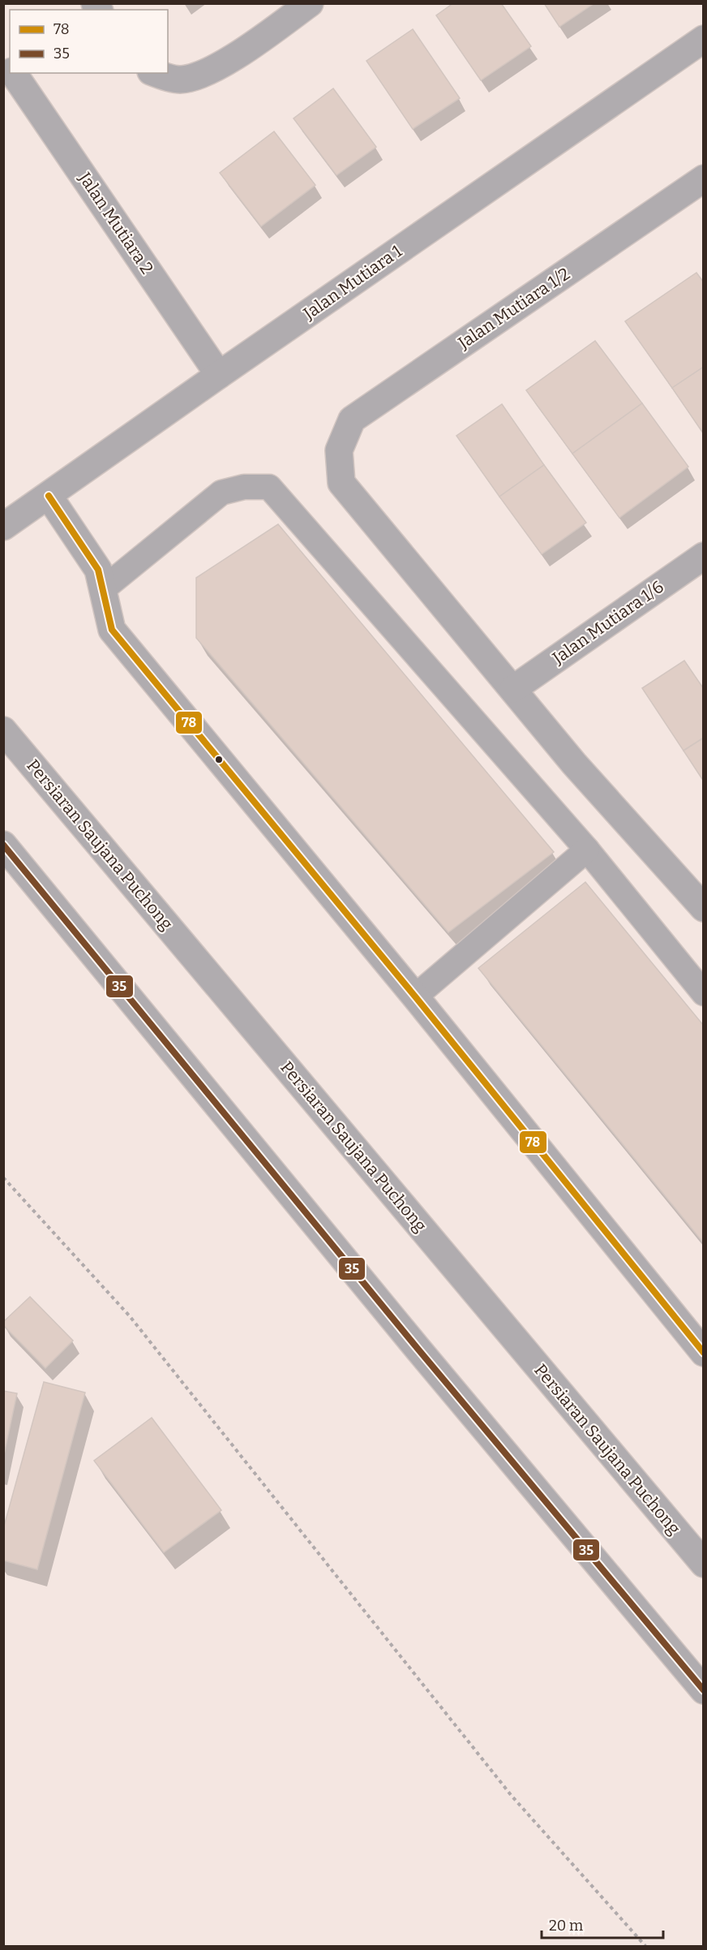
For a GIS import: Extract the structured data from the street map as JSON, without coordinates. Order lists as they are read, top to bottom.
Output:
{
  "streets": {
    "street": [
      "Jalan Mutiara 2",
      "Jalan Mutiara 1",
      "Jalan Mutiara 1/2",
      "Jalan Mutiara 1/6",
      "Persiaran Saujana Puchong"
    ]
  },
  "crossings": [
    ["Jalan Mutiara 2", "Jalan Mutiara 1"],
    ["Jalan Mutiara 1/2", "Jalan Mutiara 1/6"]
  ],
  "lines": ["transit line 78", "transit line 35"],
  "legend": ["78", "35"],
  "scale_bar": "20 m"
}
